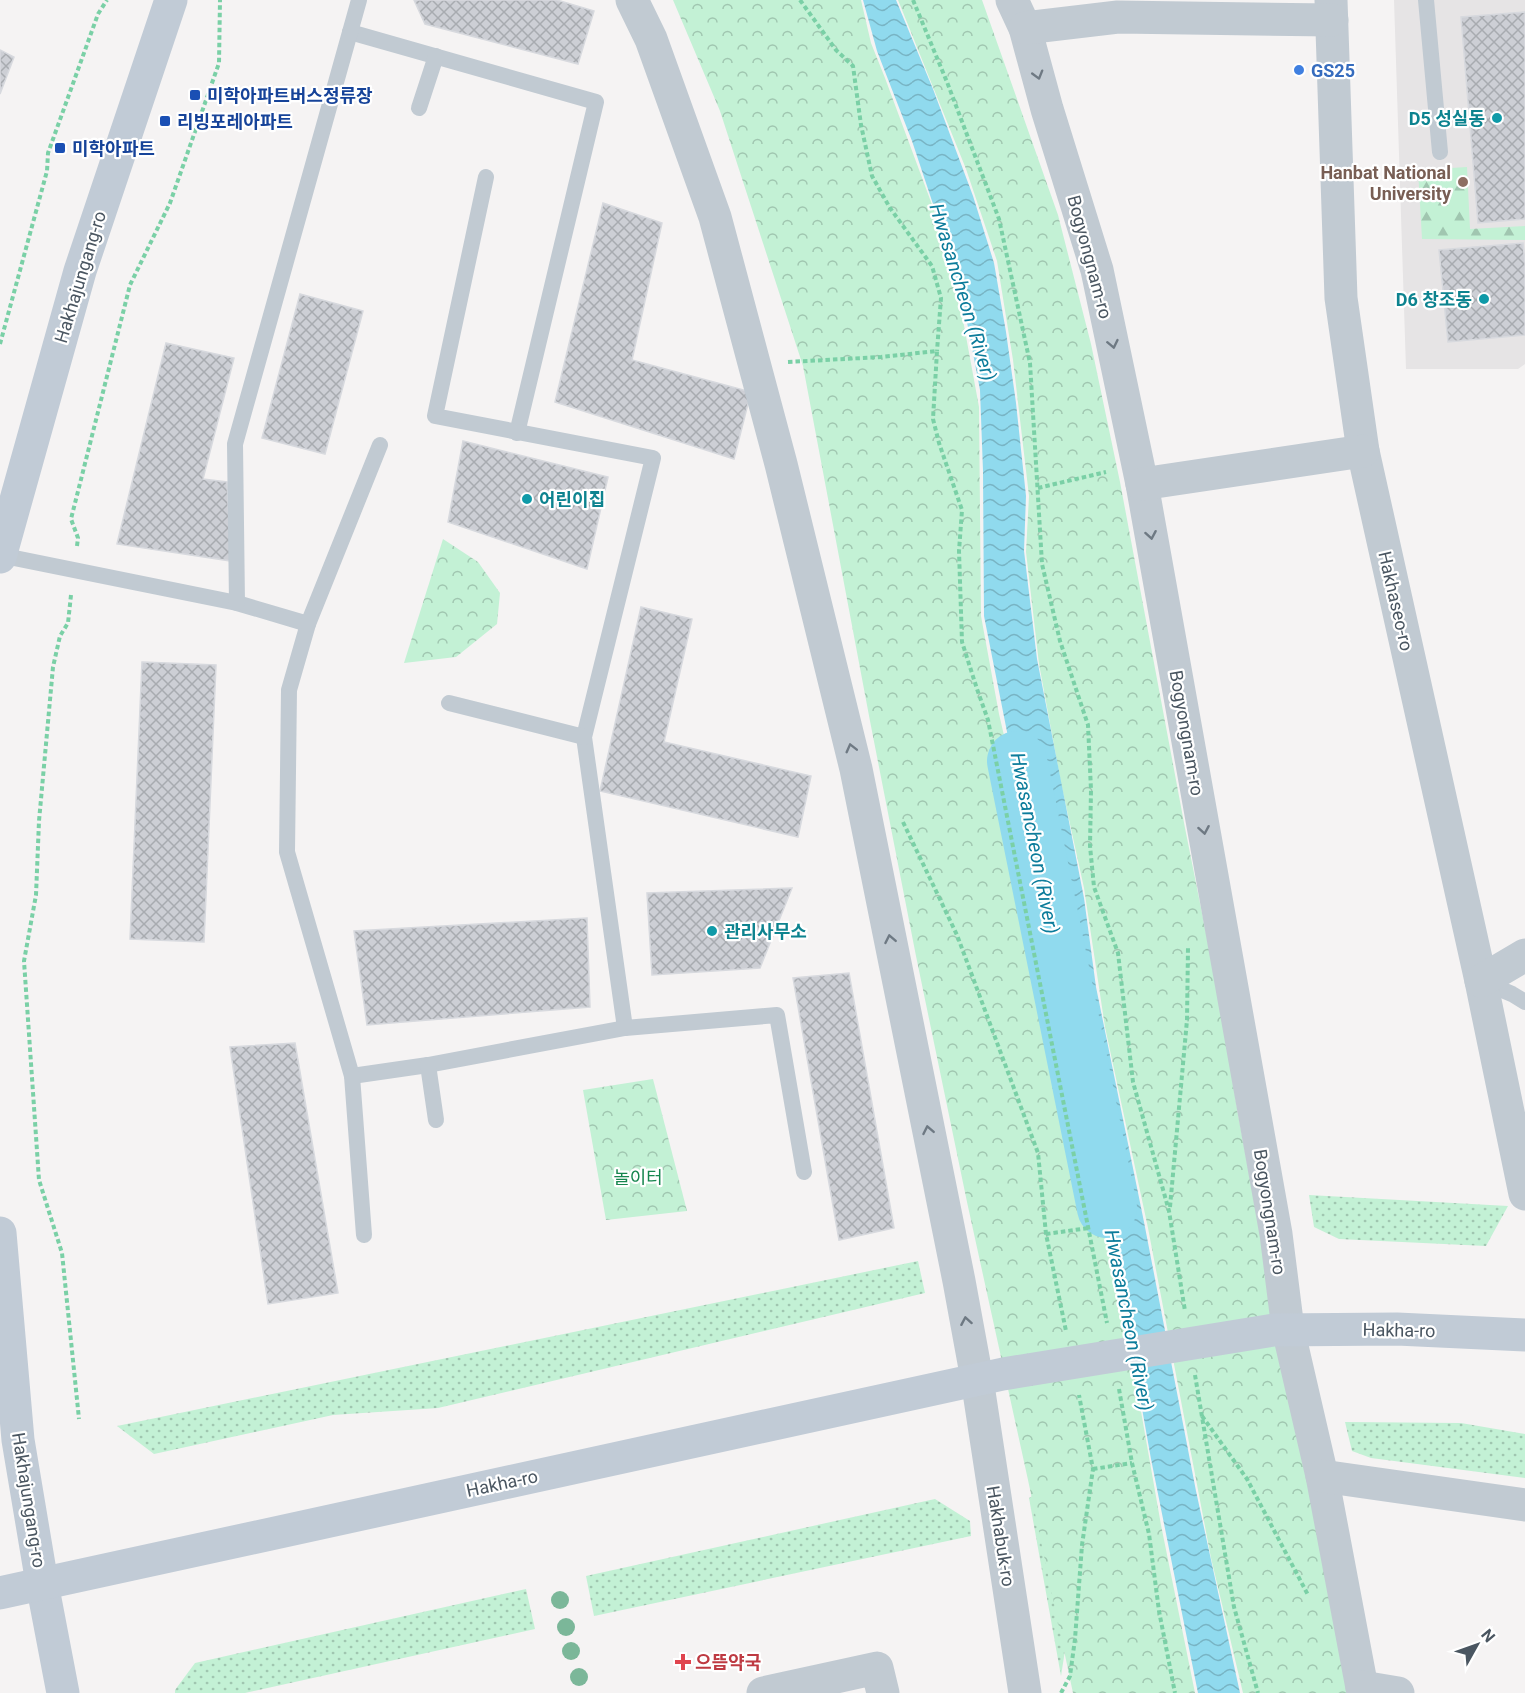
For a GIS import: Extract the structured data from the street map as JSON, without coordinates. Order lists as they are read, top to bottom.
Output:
{
  "streets": {
    "street": [
      "Bogyongnam-ro",
      "Hakhajungang-ro",
      "Hakhaseo-ro",
      "Hakha-ro",
      "Hakhabuk-ro"
    ]
  },
  "crossings": [
    ["Bogyongnam-ro", "Hakha-ro"],
    ["Hakhajungang-ro", "Hakha-ro"],
    ["Hakha-ro", "Hakhabuk-ro"]
  ],
  "one_way": ["Bogyongnam-ro", "Hakhabuk-ro"],
  "water": ["Hwasancheon (River)"],
  "parks": ["놀이터"],
  "places": {
    "other": [
      "GS25",
      "D5 성실동",
      "Hanbat National University",
      "D6 창조동",
      "어린이집",
      "관리사무소"
    ],
    "transit": ["미학아파트버스정류장", "리빙포레아파트", "미학아파트"],
    "health": ["으뜸약국"]
  },
  "north": "top right"
}
